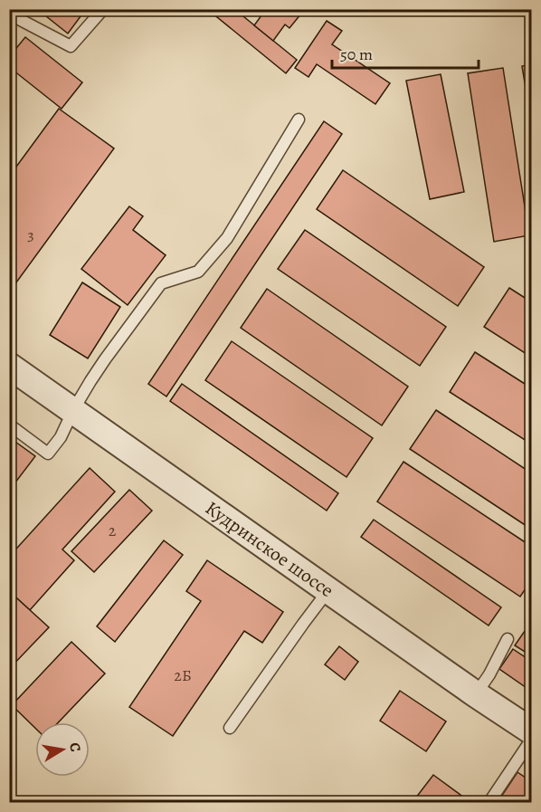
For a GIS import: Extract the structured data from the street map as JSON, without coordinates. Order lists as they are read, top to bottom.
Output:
{
  "streets": {
    "street": ["Кудринское шоссе"]
  },
  "house_numbers": ["3", "2", "2Б"],
  "scale_bar": "50 m",
  "north": "right"
}
